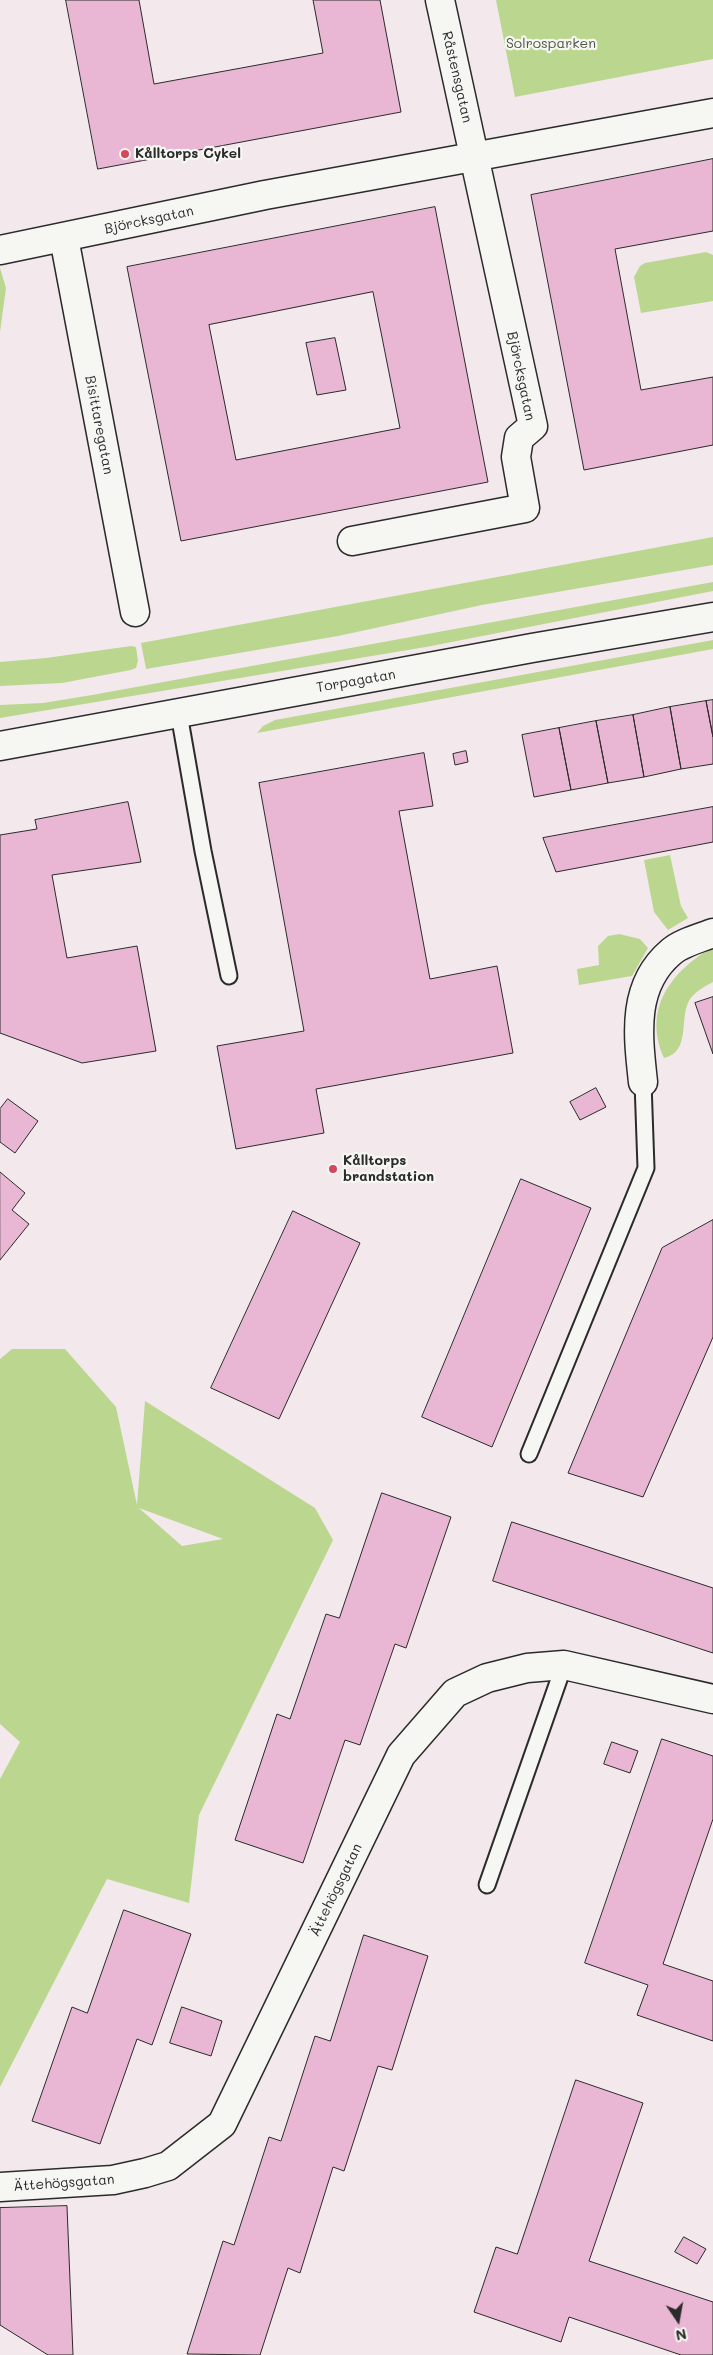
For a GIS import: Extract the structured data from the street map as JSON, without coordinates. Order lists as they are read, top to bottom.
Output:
{
  "streets": {
    "street": [
      "Råstensgatan",
      "Björcksgatan",
      "Bisittaregatan",
      "Torpagatan",
      "Ättehögsgatan"
    ]
  },
  "crossings": [
    ["Råstensgatan", "Björcksgatan"],
    ["Björcksgatan", "Bisittaregatan"]
  ],
  "parks": ["Solrosparken"],
  "places": ["Kålltorps Cykel", "Kålltorps brandstation"],
  "north": "bottom"
}
